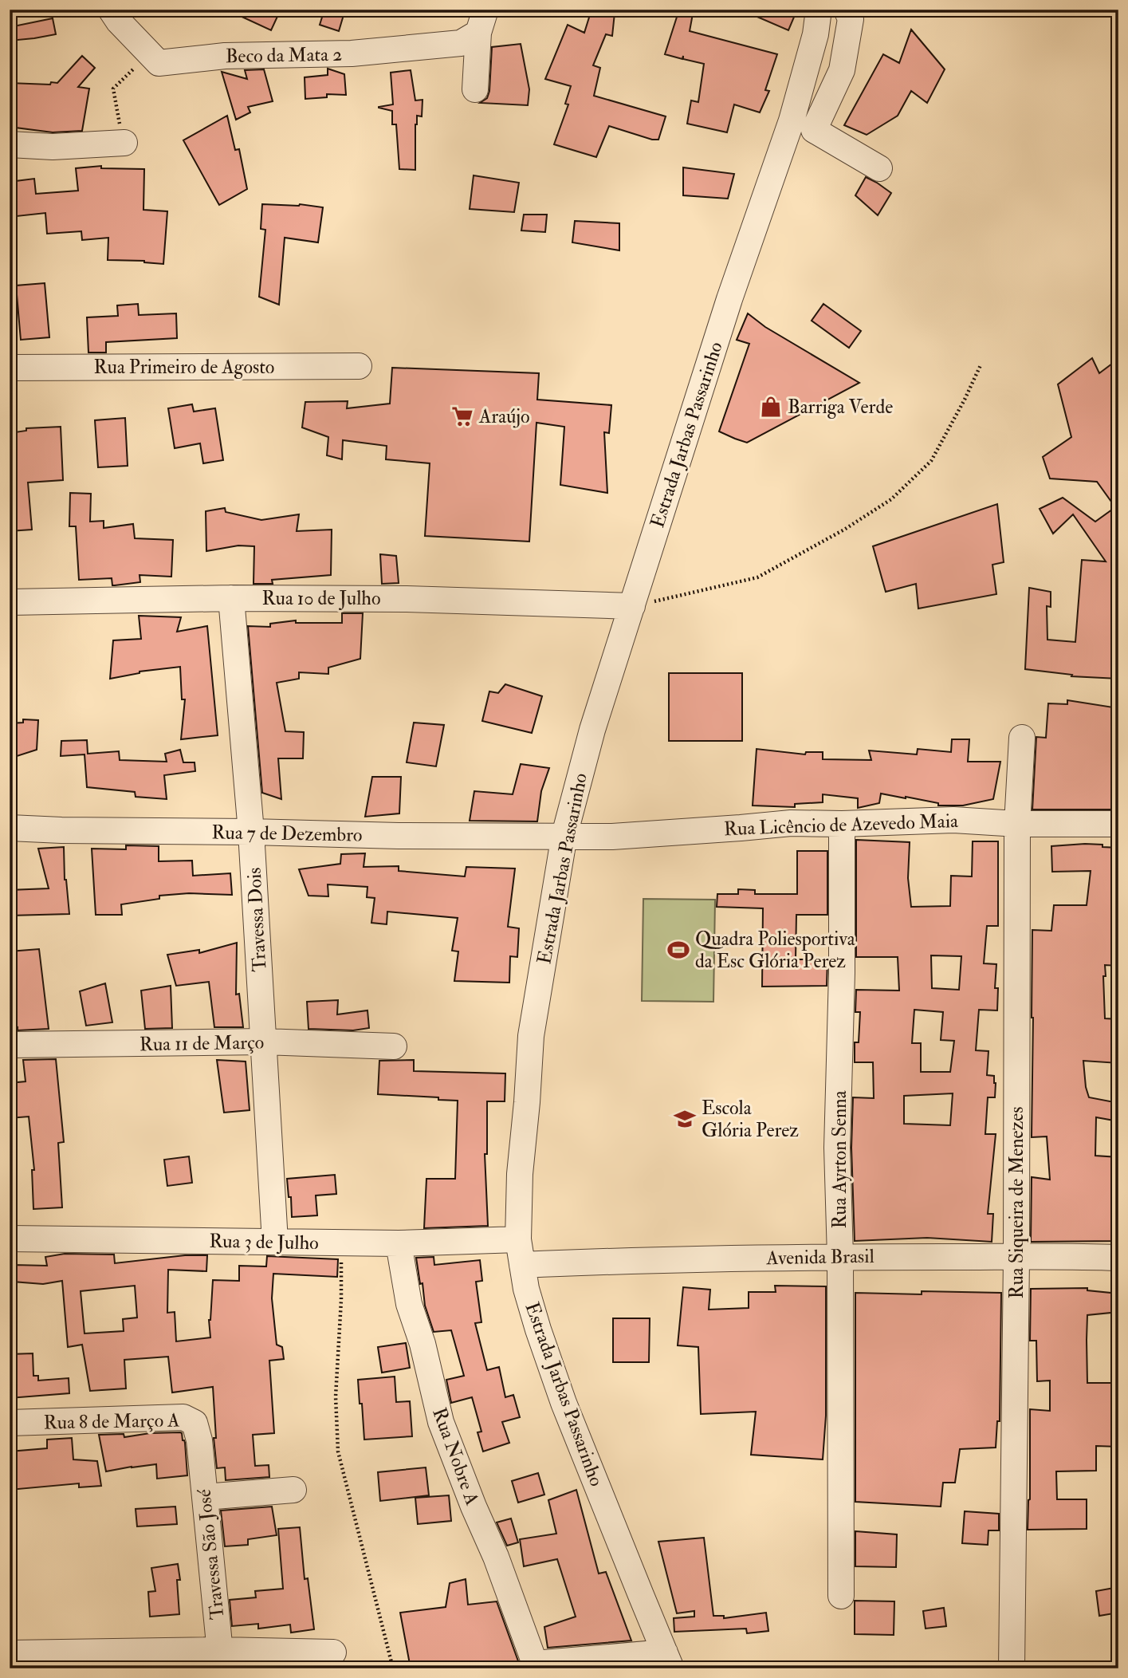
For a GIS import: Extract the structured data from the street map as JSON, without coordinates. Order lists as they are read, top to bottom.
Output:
{
  "streets": {
    "street": [
      "Beco da Mata 2",
      "Rua Primeiro de Agosto",
      "Estrada Jarbas Passarinho",
      "Rua 10 de Julho",
      "Rua Licêncio de Azevedo Maia",
      "Rua 7 de Dezembro",
      "Travessa Dois",
      "Rua 11 de Março",
      "Rua Ayrton Senna",
      "Rua Siqueira de Menezes",
      "Rua 3 de Julho",
      "Avenida Brasil",
      "Rua 8 de Março A",
      "Rua Nobre A",
      "Travessa São José"
    ]
  },
  "crossings": [
    ["Estrada Jarbas Passarinho", "Rua 10 de Julho"],
    ["Estrada Jarbas Passarinho", "Rua Licêncio de Azevedo Maia"],
    ["Estrada Jarbas Passarinho", "Rua 7 de Dezembro"],
    ["Estrada Jarbas Passarinho", "Rua 3 de Julho"],
    ["Estrada Jarbas Passarinho", "Avenida Brasil"],
    ["Estrada Jarbas Passarinho", "Rua Nobre A"],
    ["Rua 10 de Julho", "Travessa Dois"],
    ["Rua Licêncio de Azevedo Maia", "Rua 7 de Dezembro"],
    ["Rua Licêncio de Azevedo Maia", "Rua Ayrton Senna"],
    ["Rua Licêncio de Azevedo Maia", "Rua Siqueira de Menezes"],
    ["Rua 7 de Dezembro", "Travessa Dois"],
    ["Travessa Dois", "Rua 11 de Março"],
    ["Travessa Dois", "Rua 3 de Julho"],
    ["Rua Ayrton Senna", "Avenida Brasil"],
    ["Rua Siqueira de Menezes", "Avenida Brasil"],
    ["Rua 3 de Julho", "Rua Nobre A"],
    ["Rua 8 de Março A", "Travessa São José"]
  ],
  "places": {
    "shop": ["Barriga Verde"],
    "supermarket": ["Araújo"],
    "sports": ["Quadra Poliesportiva da Esc Glória Perez"],
    "school or university": ["Escola Glória Perez"]
  }
}
